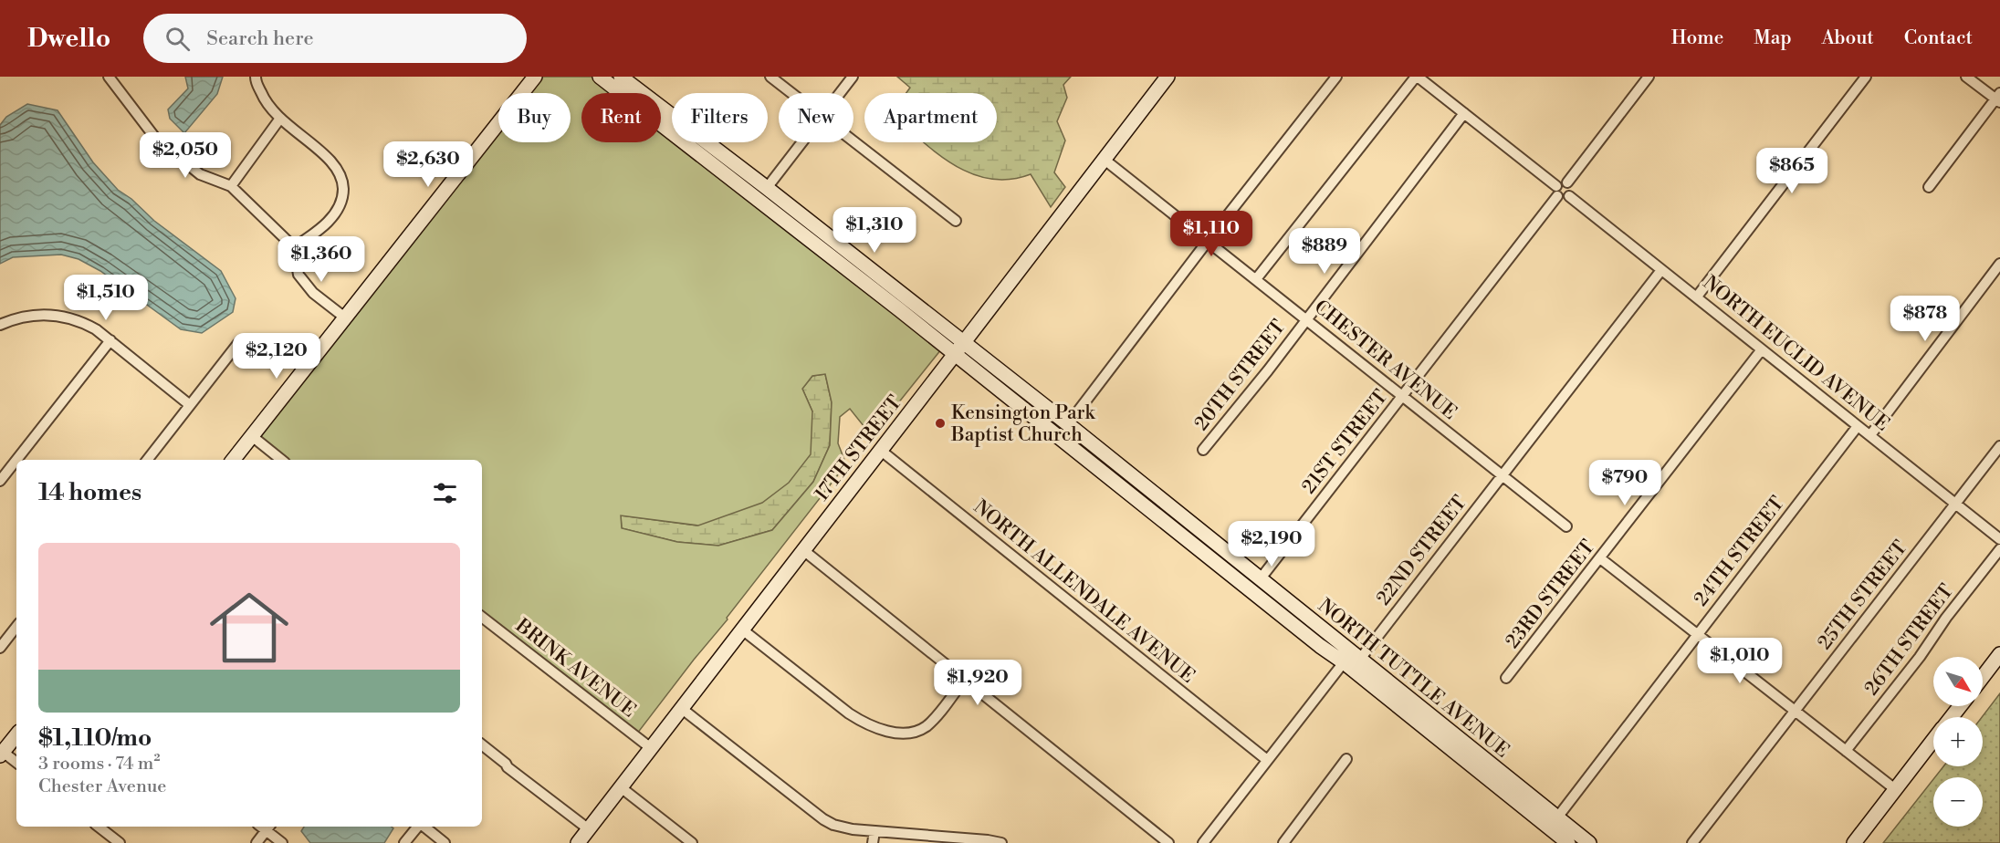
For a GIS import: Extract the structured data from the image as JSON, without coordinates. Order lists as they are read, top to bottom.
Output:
{
  "streets": {
    "main road": ["17TH STREET", "NORTH TUTTLE AVENUE"],
    "street": [
      "NORTH EUCLID AVENUE",
      "CHESTER AVENUE",
      "20TH STREET",
      "21ST STREET",
      "22ND STREET",
      "24TH STREET",
      "NORTH ALLENDALE AVENUE",
      "23RD STREET",
      "25TH STREET",
      "26TH STREET",
      "BRINK AVENUE"
    ]
  },
  "crossings": [
    ["NORTH EUCLID AVENUE", "22ND STREET"],
    ["NORTH EUCLID AVENUE", "24TH STREET"],
    ["NORTH EUCLID AVENUE", "23RD STREET"],
    ["NORTH EUCLID AVENUE", "25TH STREET"],
    ["CHESTER AVENUE", "20TH STREET"],
    ["CHESTER AVENUE", "21ST STREET"],
    ["CHESTER AVENUE", "17TH STREET"],
    ["CHESTER AVENUE", "22ND STREET"],
    ["21ST STREET", "NORTH TUTTLE AVENUE"],
    ["17TH STREET", "NORTH ALLENDALE AVENUE"],
    ["17TH STREET", "BRINK AVENUE"],
    ["17TH STREET", "NORTH TUTTLE AVENUE"],
    ["22ND STREET", "NORTH TUTTLE AVENUE"],
    ["24TH STREET", "NORTH TUTTLE AVENUE"]
  ],
  "places": ["Kensington Park Baptist Church"],
  "north": "bottom right",
  "page": {
    "header": "Dwello",
    "search": "Search here",
    "nav": [
      "Home",
      "Map",
      "About",
      "Contact"
    ],
    "chip": [
      "Buy",
      "Rent",
      "Filters",
      "New",
      "Apartment"
    ],
    "price": [
      "$2,050",
      "$2,630",
      "$865",
      "$1,310",
      "$1,110",
      "$889",
      "$1,360",
      "$1,510",
      "$878",
      "$2,120",
      "$790",
      "$2,190",
      "$1,010",
      "$1,920"
    ],
    "heading": "14 homes",
    "list": [
      {
        "name": "$1,110/mo",
        "note": "3 rooms · 74 m² · Chester Avenue"
      }
    ],
    "map_buttons": ["+", "−"]
  }
}
